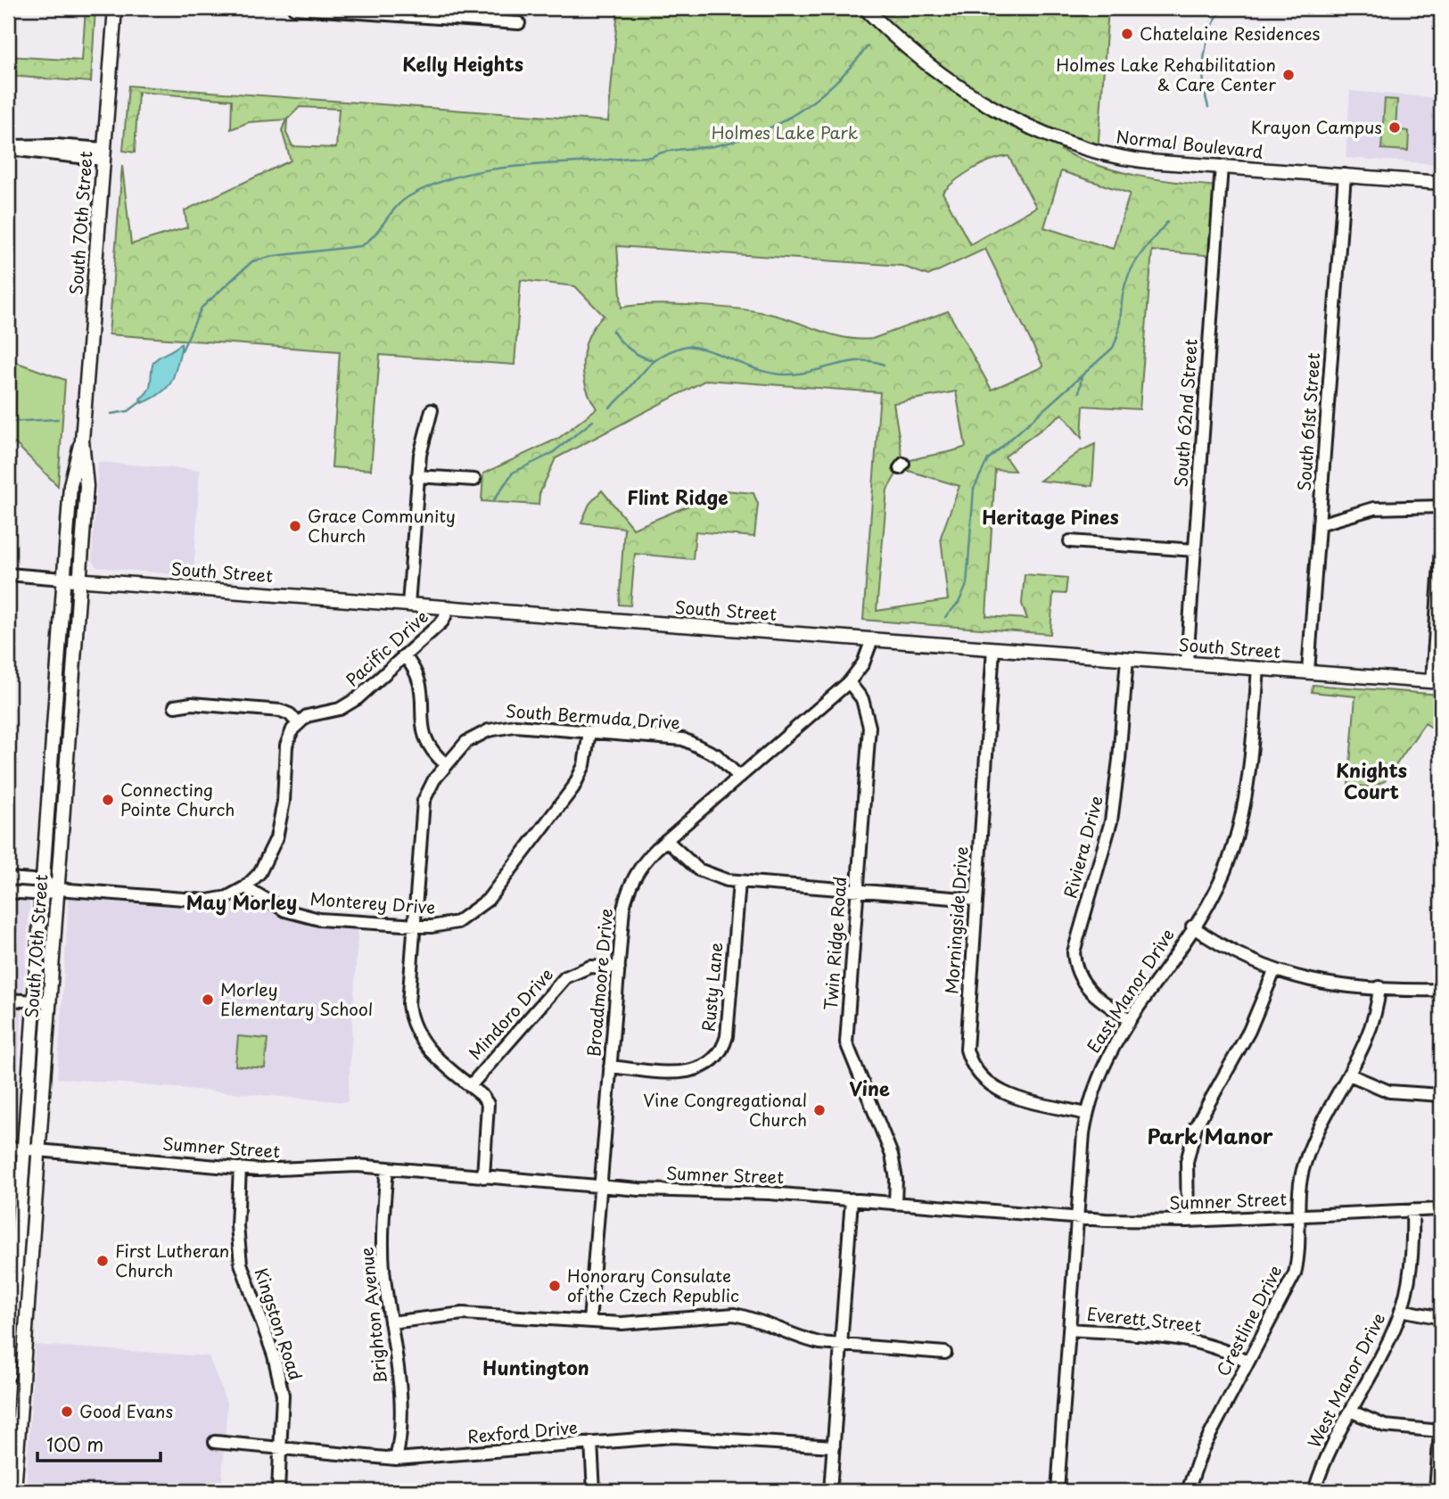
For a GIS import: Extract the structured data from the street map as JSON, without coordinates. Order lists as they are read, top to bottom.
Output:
{
  "streets": {
    "main road": ["Normal Boulevard", "South 70th Street", "South Street"],
    "street": [
      "South 62nd Street",
      "South 61st Street",
      "Pacific Drive",
      "South Bermuda Drive",
      "Riviera Drive",
      "Monterey Drive",
      "Morningside Drive",
      "Twin Ridge Road",
      "Broadmoore Drive",
      "Rusty Lane",
      "East Manor Drive",
      "Mindoro Drive",
      "Sumner Street",
      "Brighton Avenue",
      "Everett Street",
      "Crestline Drive",
      "Kingston Road",
      "West Manor Drive",
      "Rexford Drive"
    ]
  },
  "crossings": [
    ["Normal Boulevard", "South 62nd Street"],
    ["Normal Boulevard", "South 61st Street"],
    ["South 70th Street", "South Street"],
    ["South 70th Street", "Sumner Street"],
    ["South 62nd Street", "South Street"],
    ["South 61st Street", "South Street"],
    ["South Street", "Pacific Drive"],
    ["South Street", "Riviera Drive"],
    ["South Street", "Morningside Drive"],
    ["South Street", "Broadmoore Drive"],
    ["South Street", "East Manor Drive"],
    ["South Bermuda Drive", "Monterey Drive"],
    ["South Bermuda Drive", "Broadmoore Drive"],
    ["South Bermuda Drive", "Mindoro Drive"],
    ["South Bermuda Drive", "Sumner Street"],
    ["Riviera Drive", "East Manor Drive"],
    ["Morningside Drive", "East Manor Drive"],
    ["Twin Ridge Road", "Broadmoore Drive"],
    ["Twin Ridge Road", "Sumner Street"],
    ["Broadmoore Drive", "Rusty Lane"],
    ["Broadmoore Drive", "Mindoro Drive"],
    ["Broadmoore Drive", "Sumner Street"],
    ["East Manor Drive", "Sumner Street"],
    ["East Manor Drive", "Everett Street"],
    ["Sumner Street", "Brighton Avenue"],
    ["Sumner Street", "Crestline Drive"],
    ["Sumner Street", "Kingston Road"],
    ["Sumner Street", "West Manor Drive"],
    ["Brighton Avenue", "Rexford Drive"],
    ["Everett Street", "Crestline Drive"],
    ["Kingston Road", "Rexford Drive"]
  ],
  "districts": [
    "Kelly Heights",
    "Flint Ridge",
    "Heritage Pines",
    "Knights Court",
    "May Morley",
    "Vine",
    "Park Manor",
    "Huntington"
  ],
  "parks": ["Holmes Lake Park"],
  "places": [
    "Chatelaine Residences",
    "Holmes Lake Rehabilitation & Care Center",
    "Krayon Campus",
    "Grace Community Church",
    "Connecting Pointe Church",
    "Morley Elementary School",
    "Vine Congregational Church",
    "First Lutheran Church",
    "Honorary Consulate of the Czech Republic",
    "Good Evans"
  ],
  "scale_bar": "100 m"
}
